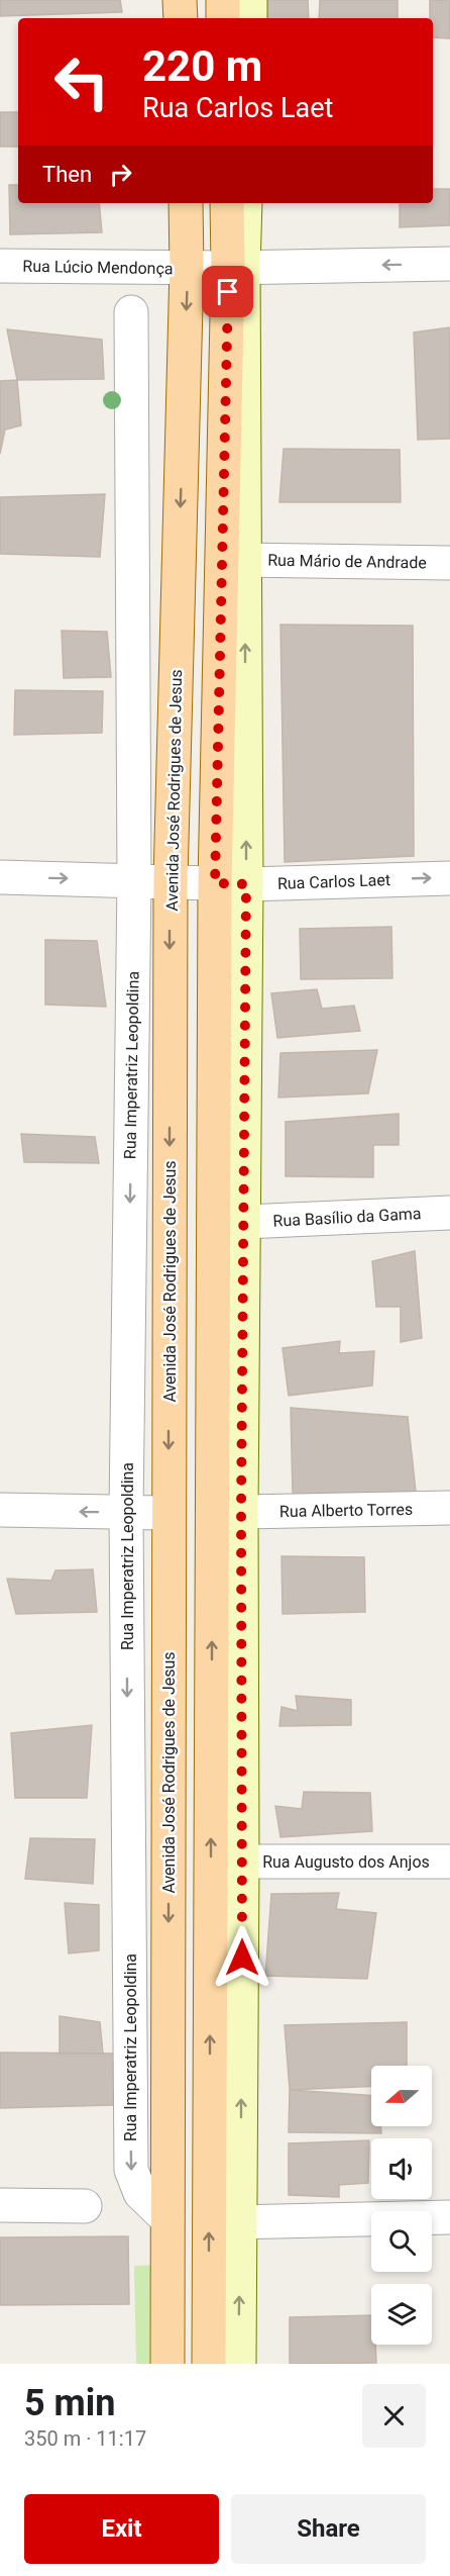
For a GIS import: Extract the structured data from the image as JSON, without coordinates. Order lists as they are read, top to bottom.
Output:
{
  "streets": {
    "main road": ["Avenida José Rodrigues de Jesus"],
    "street": [
      "Rua Lúcio Mendonça",
      "Rua Mário de Andrade",
      "Rua Carlos Laet",
      "Rua Imperatriz Leopoldina",
      "Rua Basílio da Gama",
      "Rua Alberto Torres",
      "Rua Augusto dos Anjos"
    ]
  },
  "crossings": [
    ["Rua Lúcio Mendonça", "Avenida José Rodrigues de Jesus"],
    ["Avenida José Rodrigues de Jesus", "Rua Carlos Laet"],
    ["Avenida José Rodrigues de Jesus", "Rua Imperatriz Leopoldina"],
    ["Rua Carlos Laet", "Rua Imperatriz Leopoldina"]
  ],
  "one_way": ["Rua Lúcio Mendonça", "Rua Carlos Laet"],
  "north": "left",
  "page": {
    "turn": ["220 m", "Rua Carlos Laet"],
    "then": "Then",
    "heading": ["5 min", "350 m · 11:17"],
    "buttons": ["Exit", "Share"]
  }
}
